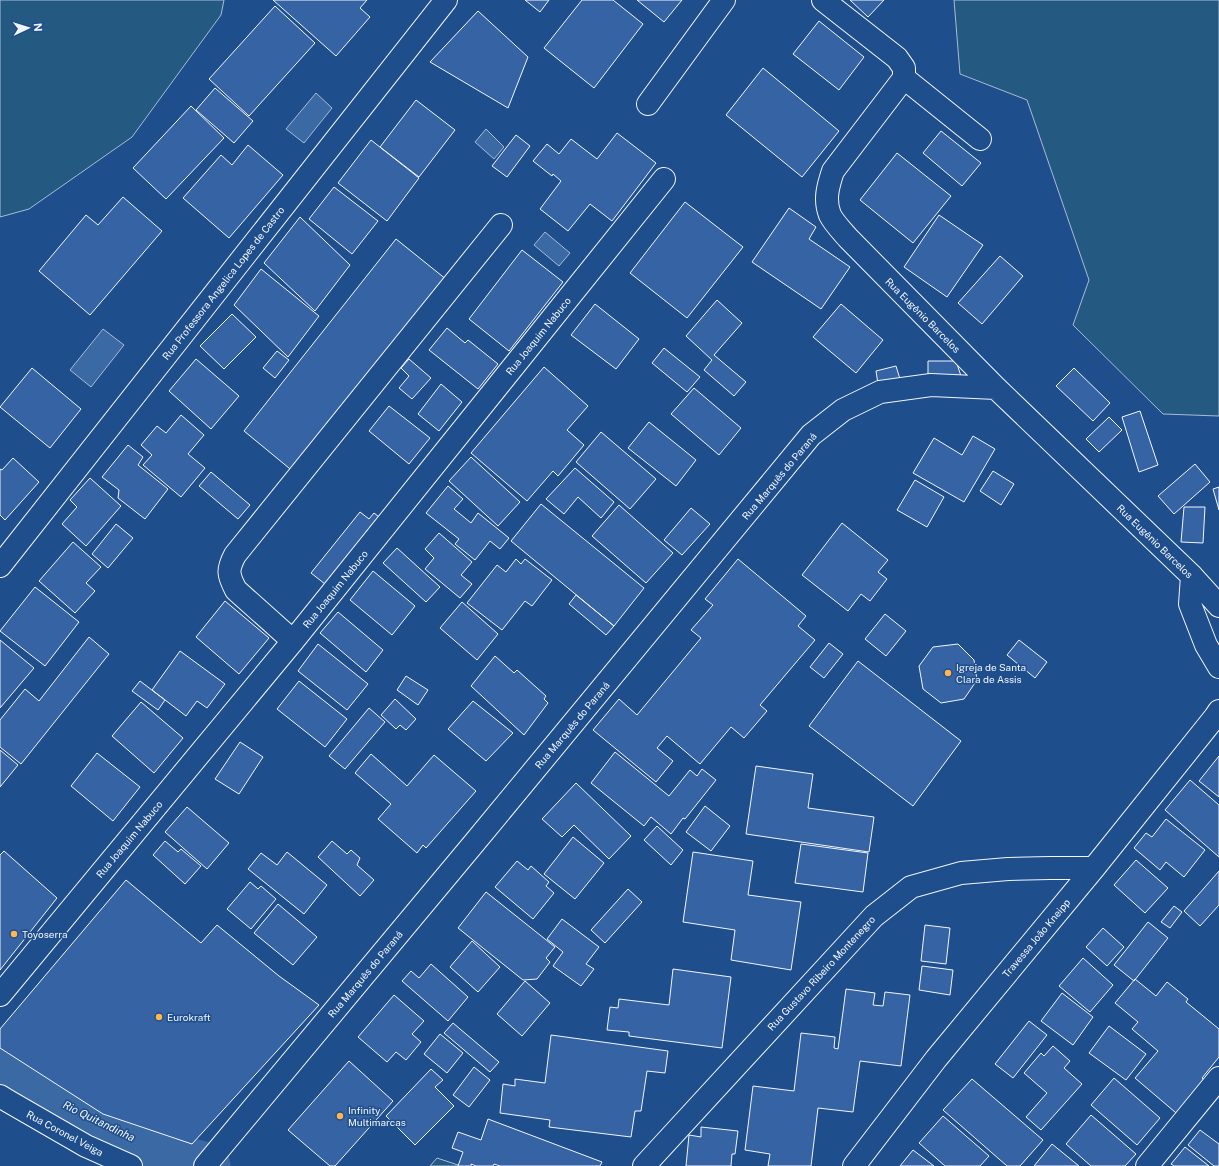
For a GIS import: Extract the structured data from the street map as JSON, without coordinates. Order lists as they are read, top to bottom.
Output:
{
  "streets": {
    "street": [
      "Rua Professora Angelica Lopes de Castro",
      "Rua Eugênio Barcelos",
      "Rua Joaquim Nabuco",
      "Rua Marquês do Paraná",
      "Travessa João Kneipp",
      "Rua Gustavo Ribeiro Montenegro",
      "Rua Coronel Veiga"
    ]
  },
  "crossings": [
    ["Rua Eugênio Barcelos", "Rua Marquês do Paraná"],
    ["Travessa João Kneipp", "Rua Gustavo Ribeiro Montenegro"]
  ],
  "water": ["Rio Quitandinha"],
  "places": [
    "Igreja de Santa Clara de Assis",
    "Toyoserra",
    "Eurokraft",
    "Infinity Multimarcas"
  ],
  "north": "right"
}
